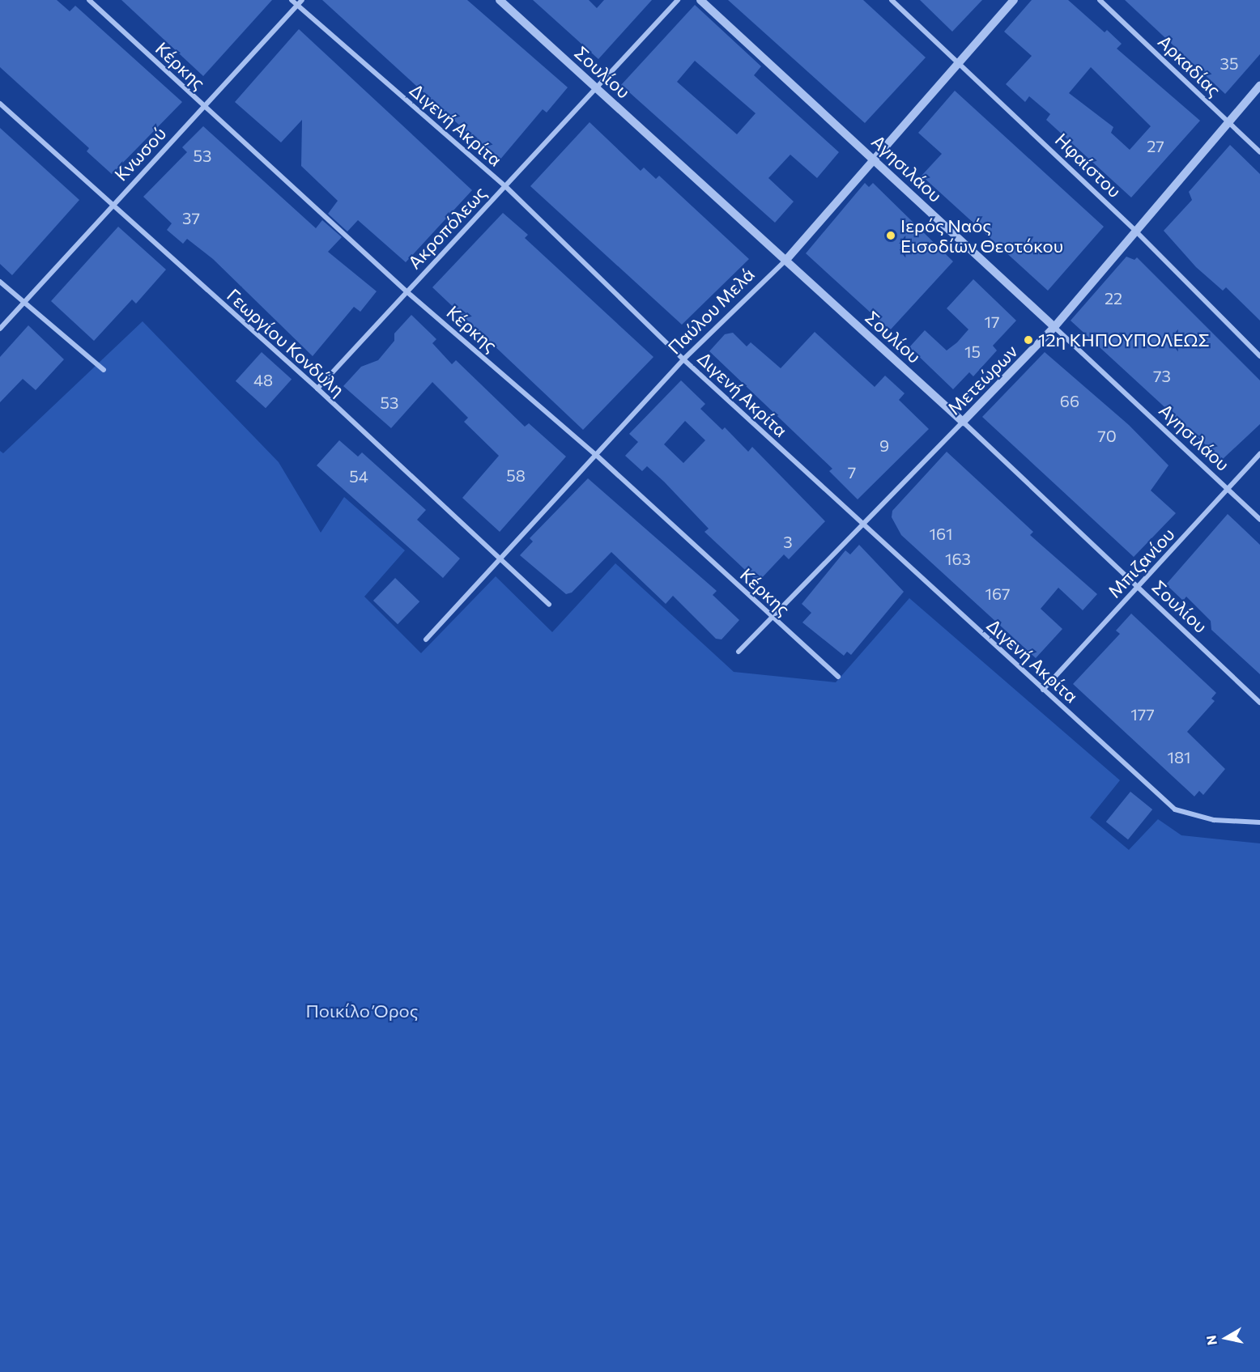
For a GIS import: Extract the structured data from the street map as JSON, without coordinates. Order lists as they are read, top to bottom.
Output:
{
  "streets": {
    "street": [
      "Κέρκης",
      "Αρκαδίας",
      "Σουλίου",
      "Διγενή Ακρίτα",
      "Κνωσού",
      "Ηφαίστου",
      "Αγησιλάου",
      "Ακροπόλεως",
      "Παύλου Μελά",
      "Γεωργίου Κονδύλη",
      "Μετεώρων",
      "Μπιζανίου"
    ]
  },
  "crossings": [
    ["Κέρκης", "Κνωσού"],
    ["Κέρκης", "Ακροπόλεως"],
    ["Κέρκης", "Παύλου Μελά"],
    ["Κέρκης", "Μετεώρων"],
    ["Αρκαδίας", "Μετεώρων"],
    ["Σουλίου", "Ακροπόλεως"],
    ["Σουλίου", "Παύλου Μελά"],
    ["Σουλίου", "Μετεώρων"],
    ["Σουλίου", "Μπιζανίου"],
    ["Διγενή Ακρίτα", "Κνωσού"],
    ["Διγενή Ακρίτα", "Ακροπόλεως"],
    ["Διγενή Ακρίτα", "Παύλου Μελά"],
    ["Διγενή Ακρίτα", "Μετεώρων"],
    ["Διγενή Ακρίτα", "Μπιζανίου"],
    ["Κνωσού", "Γεωργίου Κονδύλη"],
    ["Ηφαίστου", "Παύλου Μελά"],
    ["Ηφαίστου", "Μετεώρων"],
    ["Αγησιλάου", "Παύλου Μελά"],
    ["Αγησιλάου", "Μετεώρων"],
    ["Αγησιλάου", "Μπιζανίου"],
    ["Ακροπόλεως", "Γεωργίου Κονδύλη"],
    ["Παύλου Μελά", "Γεωργίου Κονδύλη"]
  ],
  "parks": ["Ποικίλο Όρος"],
  "places": ["Ιερός Ναός Εισοδίων Θεοτόκου", "12η ΚΗΠΟΥΠΟΛΕΩΣ"],
  "house_numbers": [
    "35",
    "27",
    "53",
    "37",
    "22",
    "17",
    "15",
    "73",
    "48",
    "66",
    "53",
    "70",
    "9",
    "7",
    "58",
    "54",
    "161",
    "3",
    "163",
    "167",
    "177",
    "181"
  ],
  "north": "left"
}
